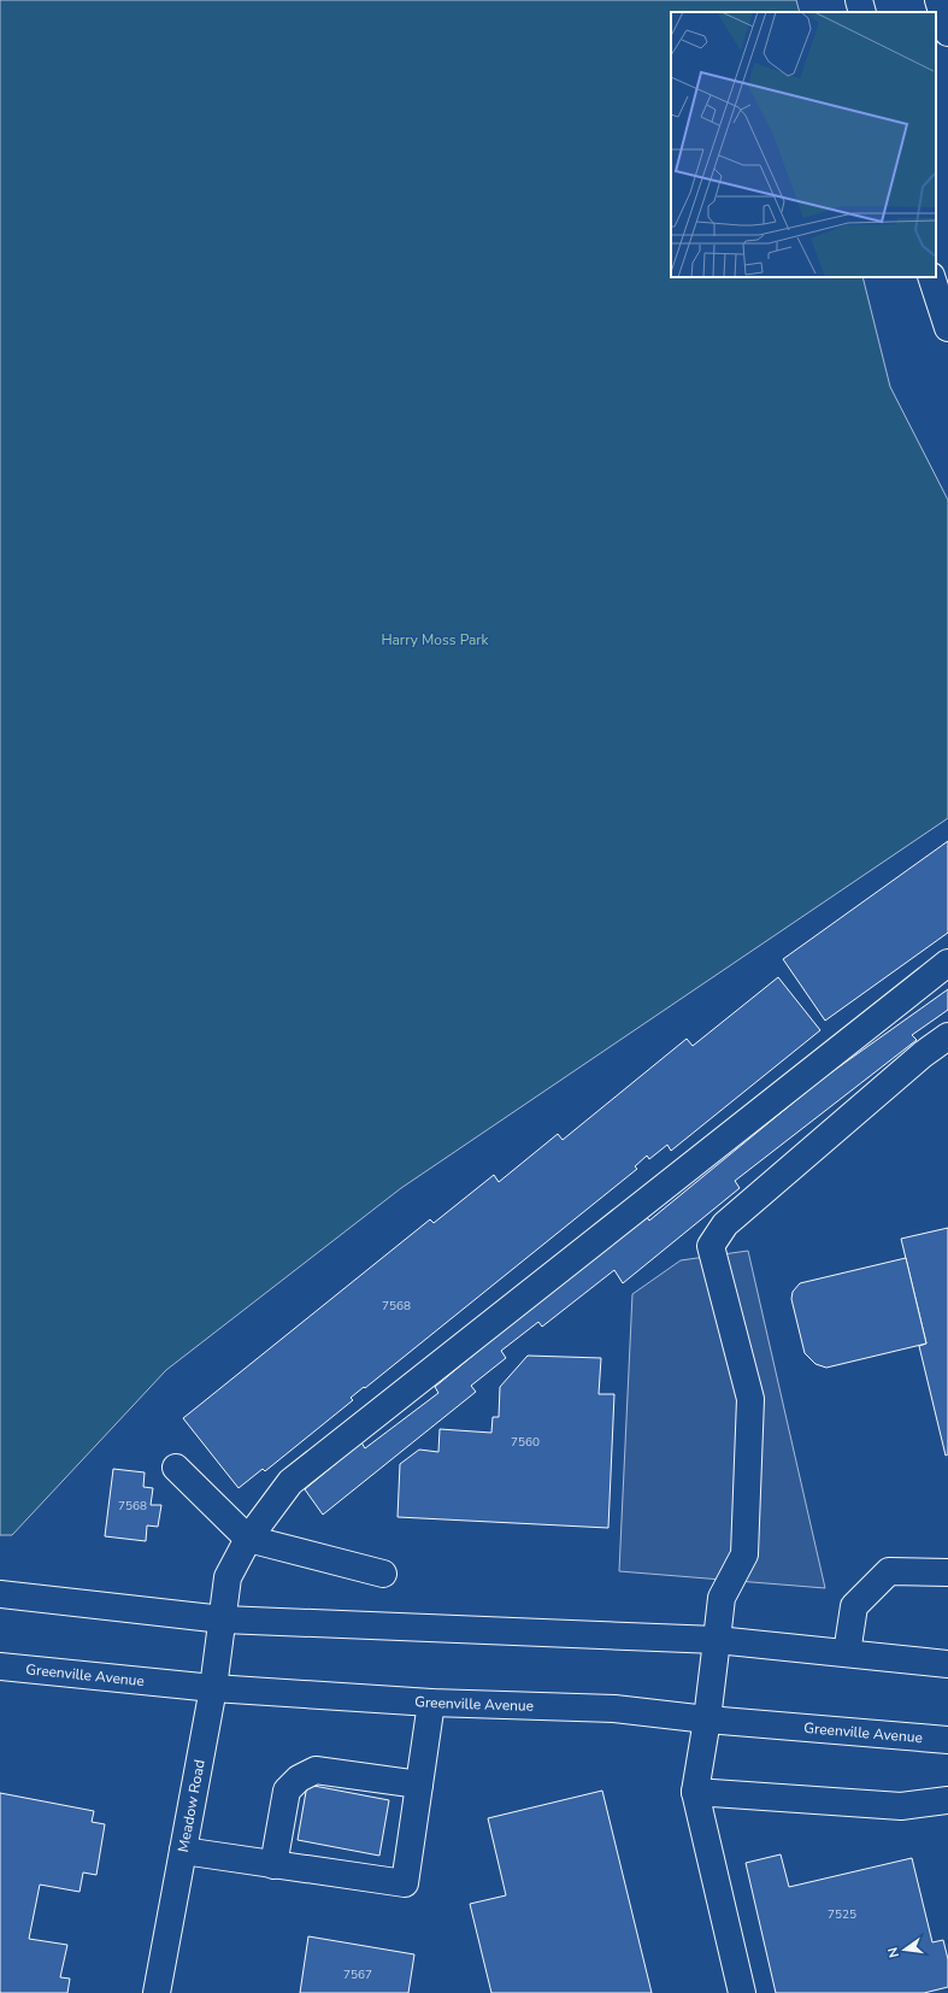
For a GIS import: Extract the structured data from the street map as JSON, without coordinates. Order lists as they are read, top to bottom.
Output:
{
  "streets": {
    "main road": ["Greenville Avenue", "Meadow Road"]
  },
  "crossings": [
    ["Greenville Avenue", "Meadow Road"]
  ],
  "parks": ["Harry Moss Park"],
  "house_numbers": [
    "7568",
    "7560",
    "7568",
    "7525",
    "7567"
  ],
  "north": "left"
}
